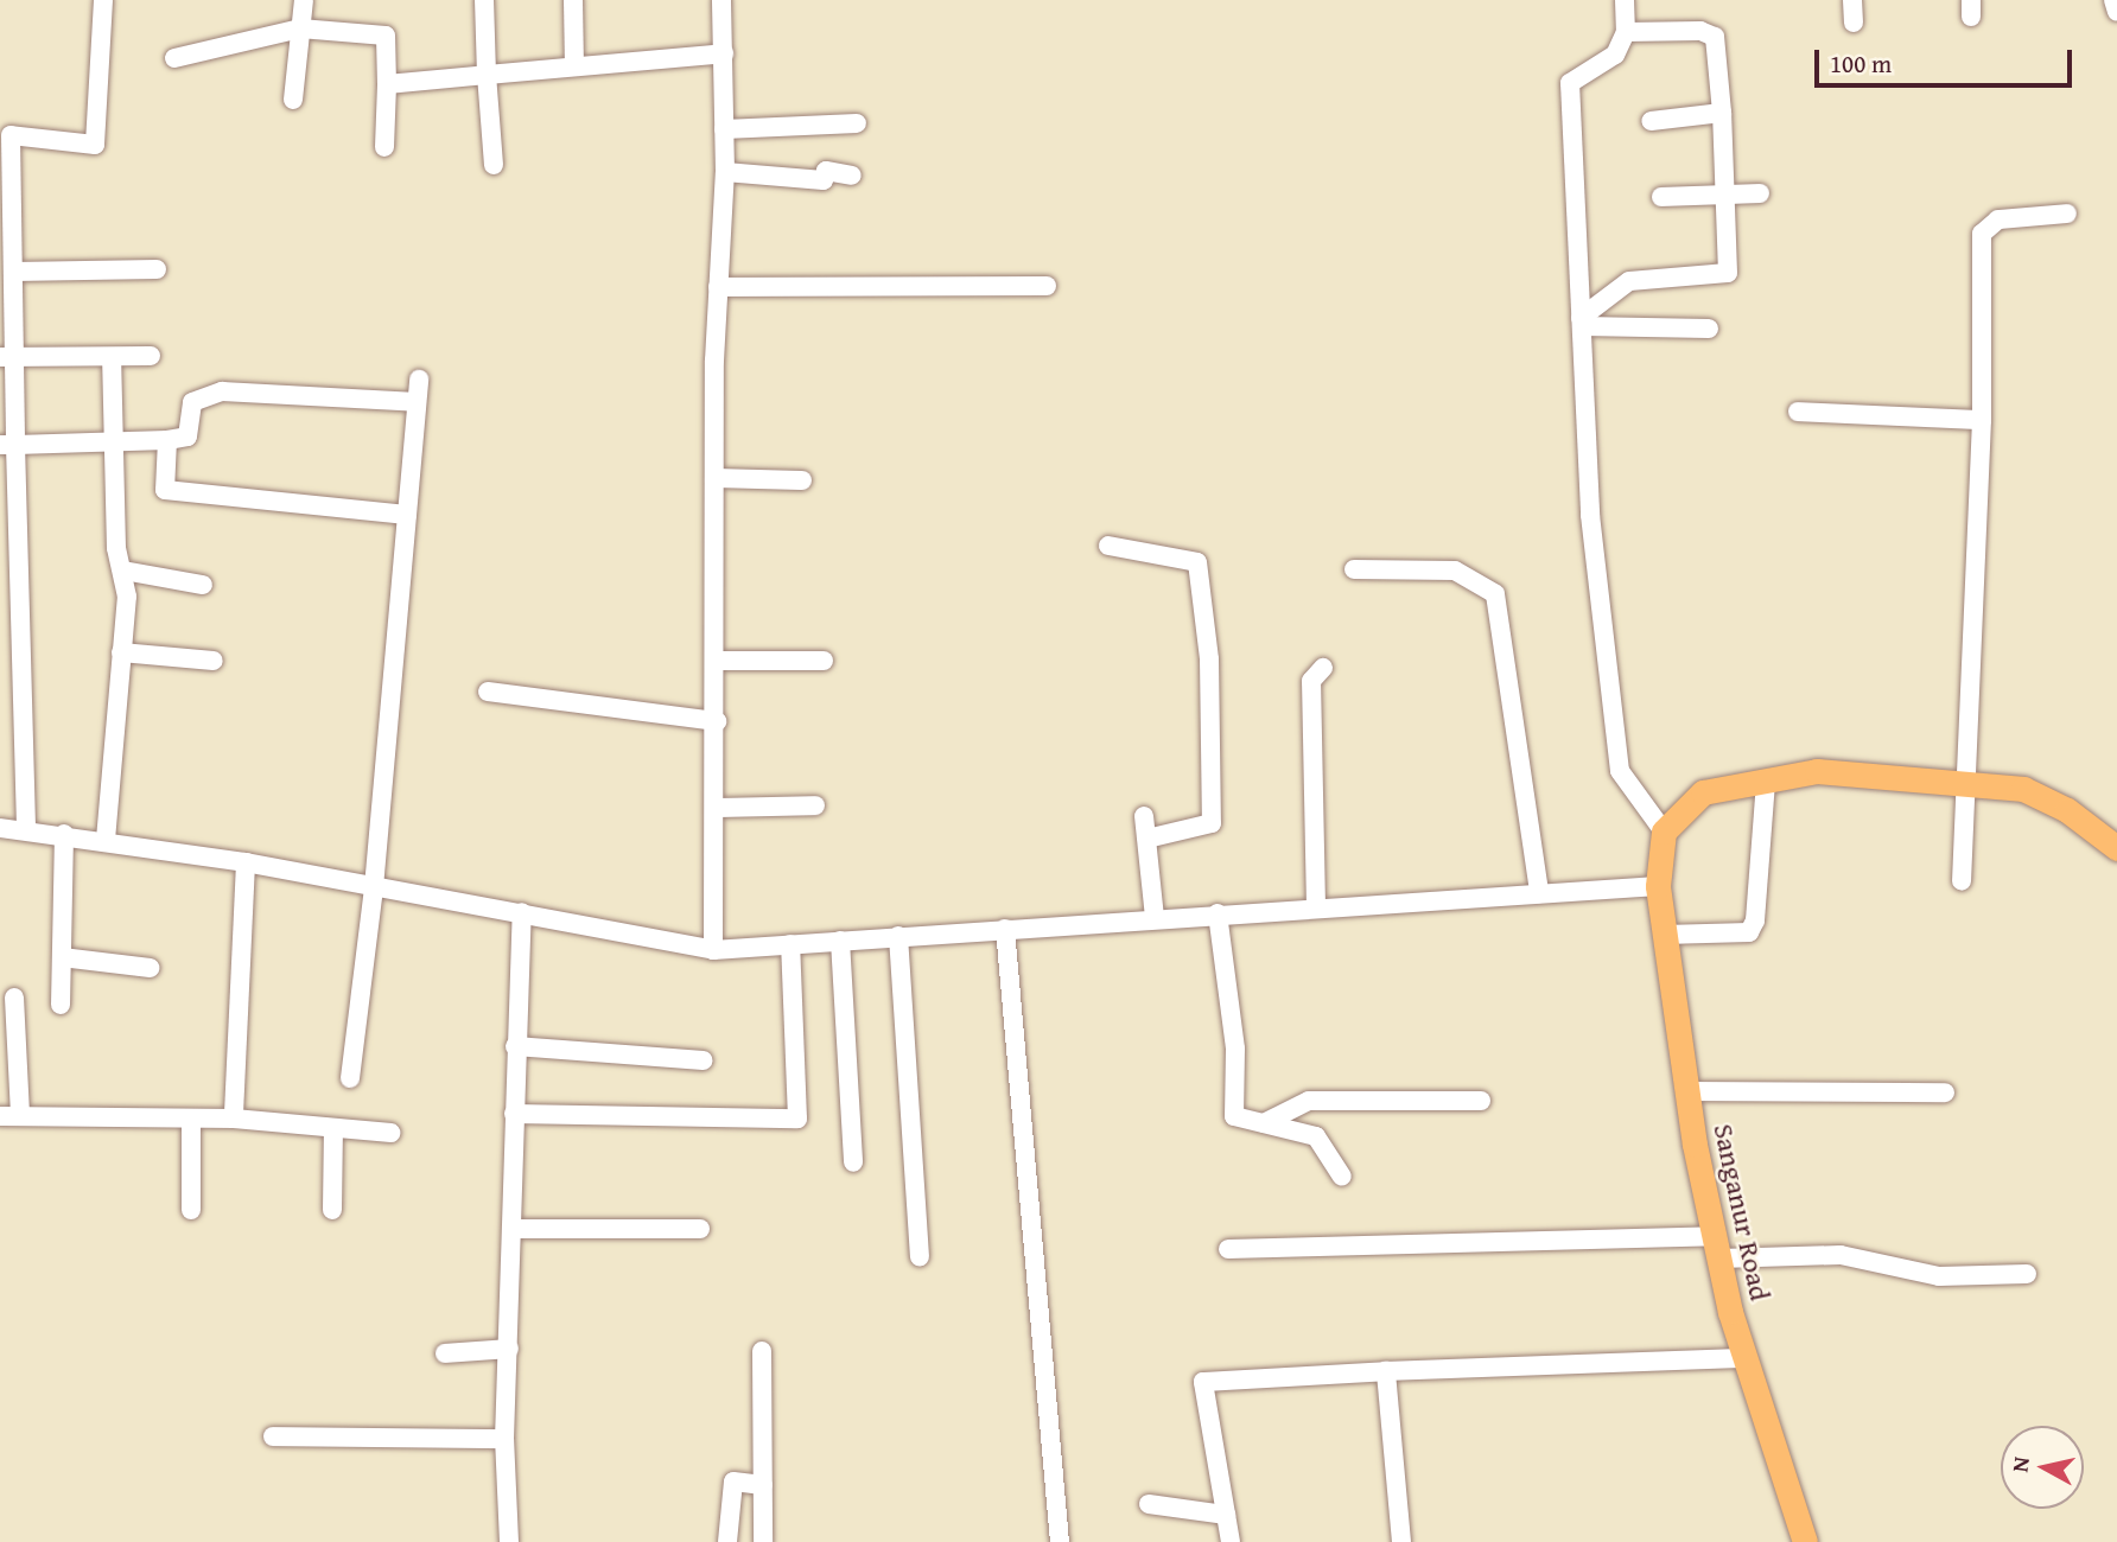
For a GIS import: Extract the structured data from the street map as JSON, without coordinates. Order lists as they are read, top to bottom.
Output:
{
  "streets": {
    "main road": ["Sanganur Road"]
  },
  "scale_bar": "100 m",
  "north": "left"
}
